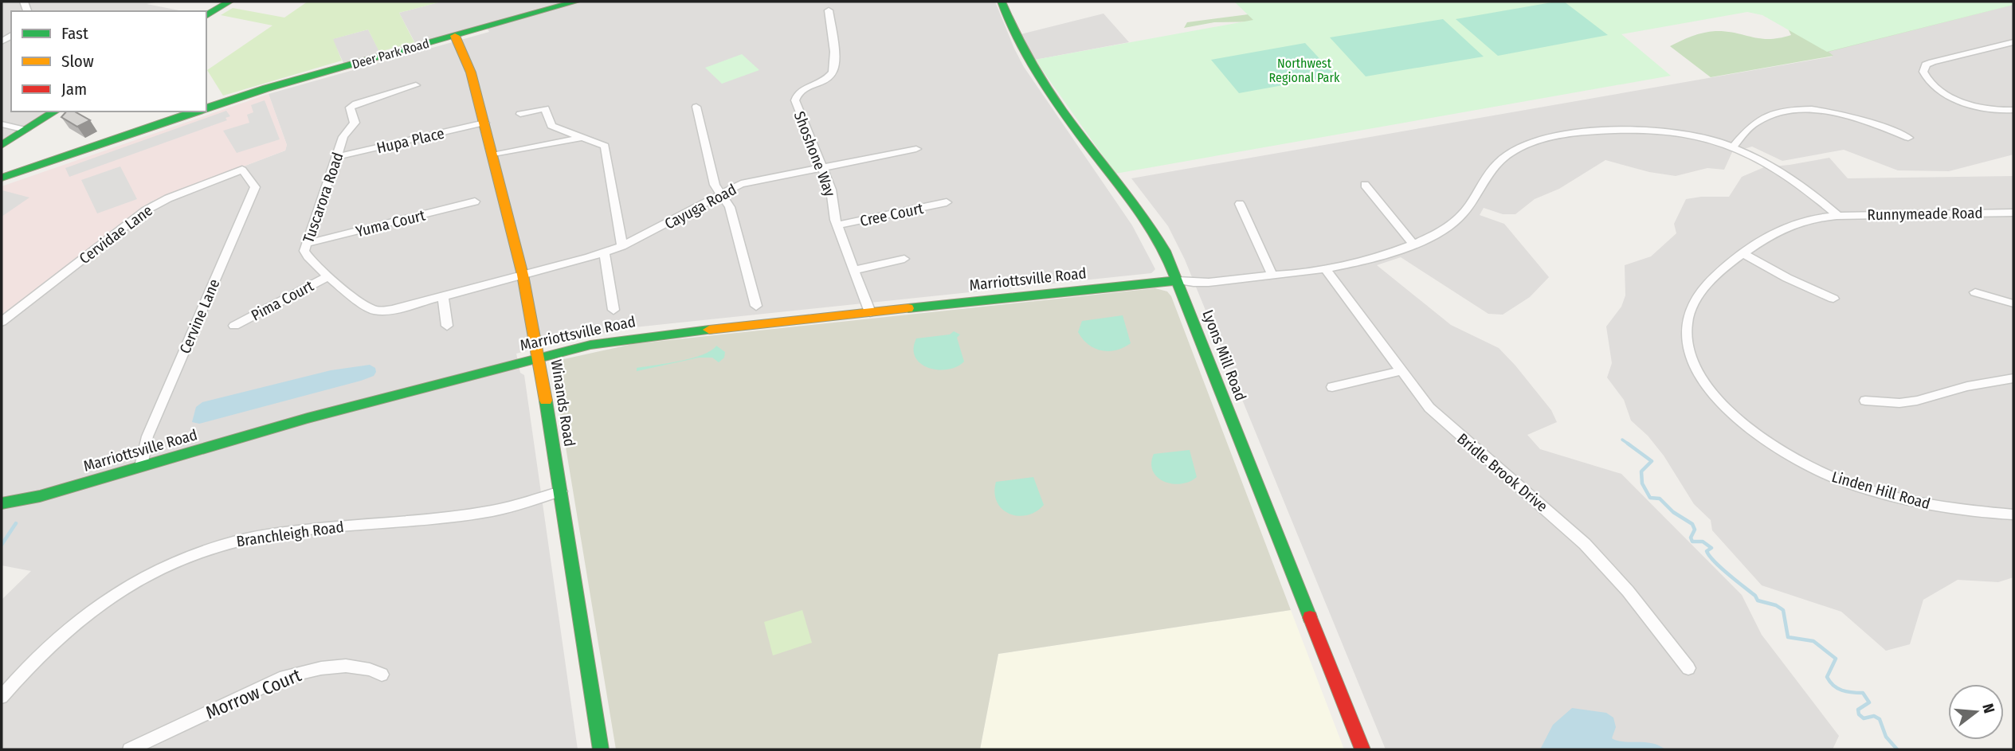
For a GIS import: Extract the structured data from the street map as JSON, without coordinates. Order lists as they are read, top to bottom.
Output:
{
  "streets": {
    "main road": [
      "Deer Park Road",
      "Marriottsville Road",
      "Lyons Mill Road",
      "Winands Road"
    ],
    "street": [
      "Hupa Place",
      "Shoshone Way",
      "Tuscarora Road",
      "Cayuga Road",
      "Runnymeade Road",
      "Cree Court",
      "Yuma Court",
      "Cervidae Lane",
      "Pima Court",
      "Cervine Lane",
      "Bridle Brook Drive",
      "Linden Hill Road",
      "Branchleigh Road",
      "Morrow Court"
    ]
  },
  "crossings": [
    ["Deer Park Road", "Winands Road"],
    ["Hupa Place", "Tuscarora Road"],
    ["Hupa Place", "Winands Road"],
    ["Shoshone Way", "Cayuga Road"],
    ["Shoshone Way", "Cree Court"],
    ["Shoshone Way", "Marriottsville Road"],
    ["Tuscarora Road", "Cayuga Road"],
    ["Tuscarora Road", "Yuma Court"],
    ["Tuscarora Road", "Pima Court"],
    ["Tuscarora Road", "Winands Road"],
    ["Cayuga Road", "Winands Road"],
    ["Runnymeade Road", "Marriottsville Road"],
    ["Runnymeade Road", "Linden Hill Road"],
    ["Cervidae Lane", "Cervine Lane"],
    ["Marriottsville Road", "Cervine Lane"],
    ["Marriottsville Road", "Lyons Mill Road"],
    ["Marriottsville Road", "Winands Road"],
    ["Marriottsville Road", "Bridle Brook Drive"],
    ["Marriottsville Road", "Linden Hill Road"],
    ["Winands Road", "Branchleigh Road"]
  ],
  "parks": ["Northwest Regional Park"],
  "legend": ["Fast", "Slow", "Jam"],
  "north": "right"
}
